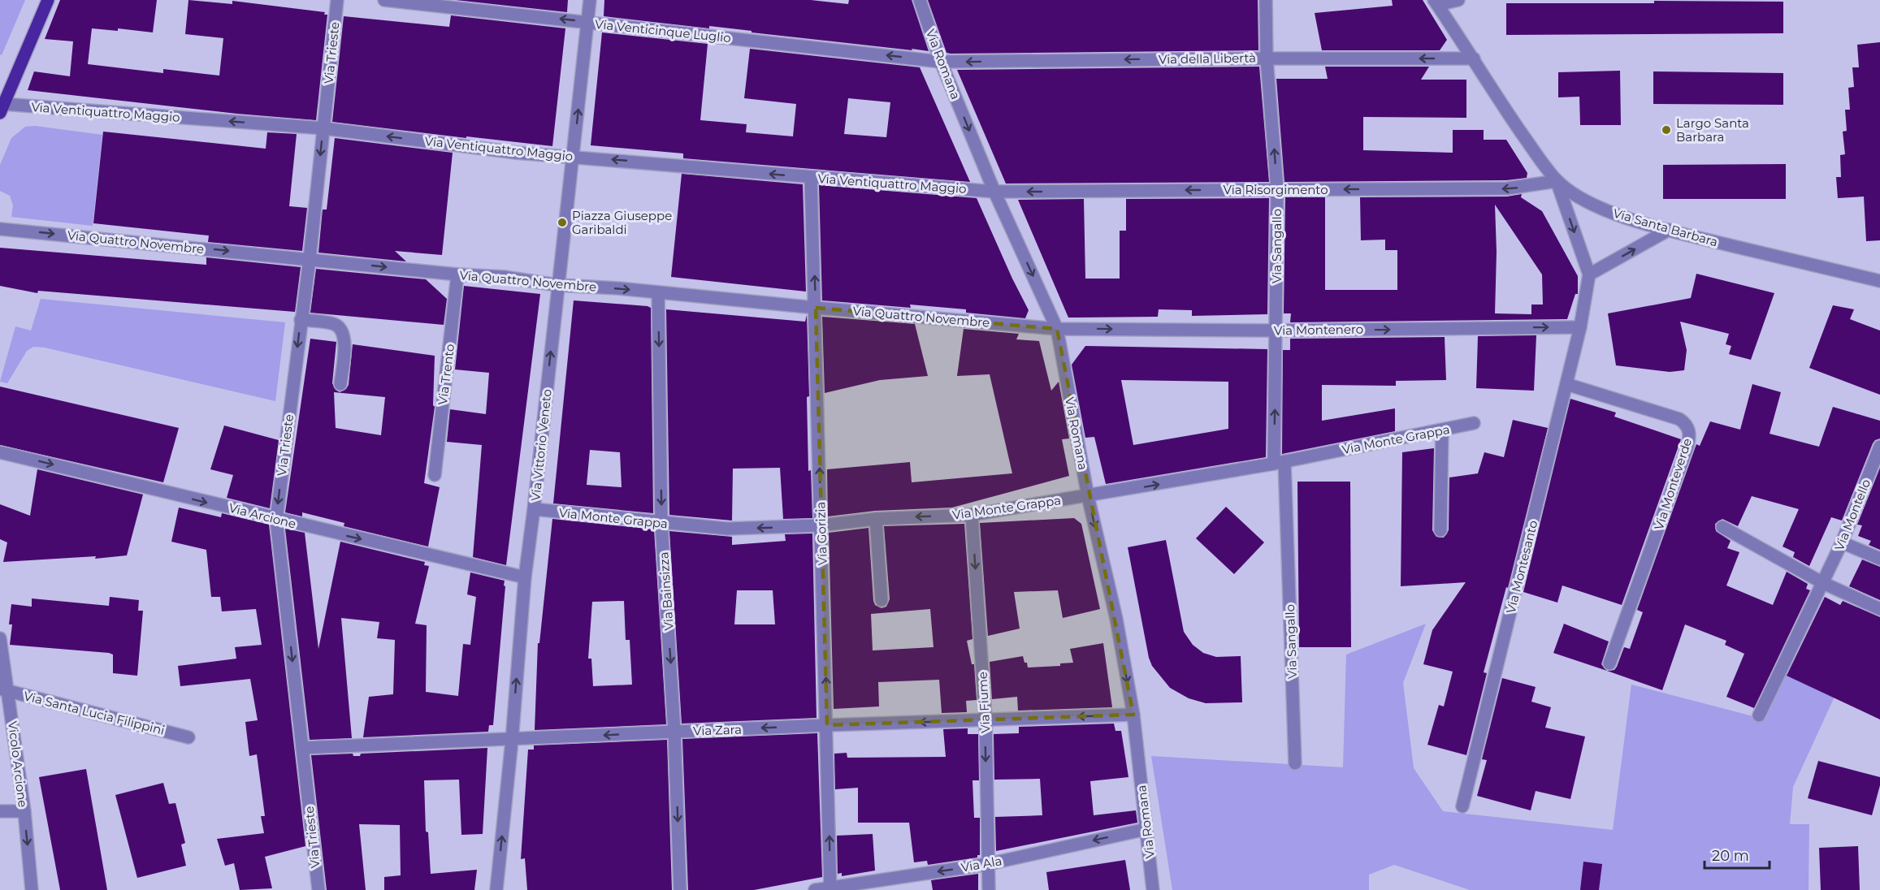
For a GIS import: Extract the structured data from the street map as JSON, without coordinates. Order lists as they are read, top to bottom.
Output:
{
  "streets": {
    "street": [
      "Via Venticinque Luglio",
      "Via Trieste",
      "Via della Libertà",
      "Via Romana",
      "Via Ventiquattro Maggio",
      "Via Risorgimento",
      "Via Santa Barbara",
      "Via Quattro Novembre",
      "Via Sangallo",
      "Via Montenero",
      "Via Trento",
      "Via Monte Grappa",
      "Via Vittorio Veneto",
      "Via Monteverde",
      "Via Montello",
      "Via Arcione",
      "Via Gorizia",
      "Via Montesanto",
      "Via Bainsizza",
      "Via Fiume",
      "Via Santa Lucia Filippini",
      "Via Zara",
      "Vicolo Arcione",
      "Via Ala"
    ]
  },
  "crossings": [
    ["Via Venticinque Luglio", "Via della Libertà"],
    ["Via Venticinque Luglio", "Via Romana"],
    ["Via Venticinque Luglio", "Via Vittorio Veneto"],
    ["Via Trieste", "Via Ventiquattro Maggio"],
    ["Via Trieste", "Via Quattro Novembre"],
    ["Via Trieste", "Via Arcione"],
    ["Via Trieste", "Via Zara"],
    ["Via della Libertà", "Via Romana"],
    ["Via della Libertà", "Via Santa Barbara"],
    ["Via della Libertà", "Via Sangallo"],
    ["Via Romana", "Via Ventiquattro Maggio"],
    ["Via Romana", "Via Risorgimento"],
    ["Via Romana", "Via Quattro Novembre"],
    ["Via Romana", "Via Montenero"],
    ["Via Romana", "Via Monte Grappa"],
    ["Via Romana", "Via Zara"],
    ["Via Romana", "Via Ala"],
    ["Via Ventiquattro Maggio", "Via Risorgimento"],
    ["Via Ventiquattro Maggio", "Via Vittorio Veneto"],
    ["Via Ventiquattro Maggio", "Via Gorizia"],
    ["Via Risorgimento", "Via Santa Barbara"],
    ["Via Risorgimento", "Via Sangallo"],
    ["Via Quattro Novembre", "Via Montenero"],
    ["Via Quattro Novembre", "Via Trento"],
    ["Via Quattro Novembre", "Via Vittorio Veneto"],
    ["Via Quattro Novembre", "Via Gorizia"],
    ["Via Quattro Novembre", "Via Bainsizza"],
    ["Via Sangallo", "Via Montenero"],
    ["Via Sangallo", "Via Monte Grappa"],
    ["Via Montenero", "Via Montesanto"],
    ["Via Monte Grappa", "Via Vittorio Veneto"],
    ["Via Monte Grappa", "Via Gorizia"],
    ["Via Monte Grappa", "Via Bainsizza"],
    ["Via Monte Grappa", "Via Fiume"],
    ["Via Vittorio Veneto", "Via Arcione"],
    ["Via Vittorio Veneto", "Via Zara"],
    ["Via Monteverde", "Via Montesanto"],
    ["Via Gorizia", "Via Zara"],
    ["Via Gorizia", "Via Ala"],
    ["Via Bainsizza", "Via Zara"],
    ["Via Fiume", "Via Zara"],
    ["Via Fiume", "Via Ala"],
    ["Via Santa Lucia Filippini", "Vicolo Arcione"]
  ],
  "one_way": [
    "Via Venticinque Luglio",
    "Via Trieste",
    "Via della Libertà",
    "Via Romana",
    "Via Ventiquattro Maggio",
    "Via Risorgimento",
    "Via Quattro Novembre",
    "Via Montenero",
    "Via Vittorio Veneto",
    "Via Arcione",
    "Via Gorizia",
    "Via Bainsizza",
    "Via Fiume",
    "Via Zara",
    "Via Ala"
  ],
  "places": ["Largo Santa Barbara", "Piazza Giuseppe Garibaldi"],
  "scale_bar": "20 m"
}
